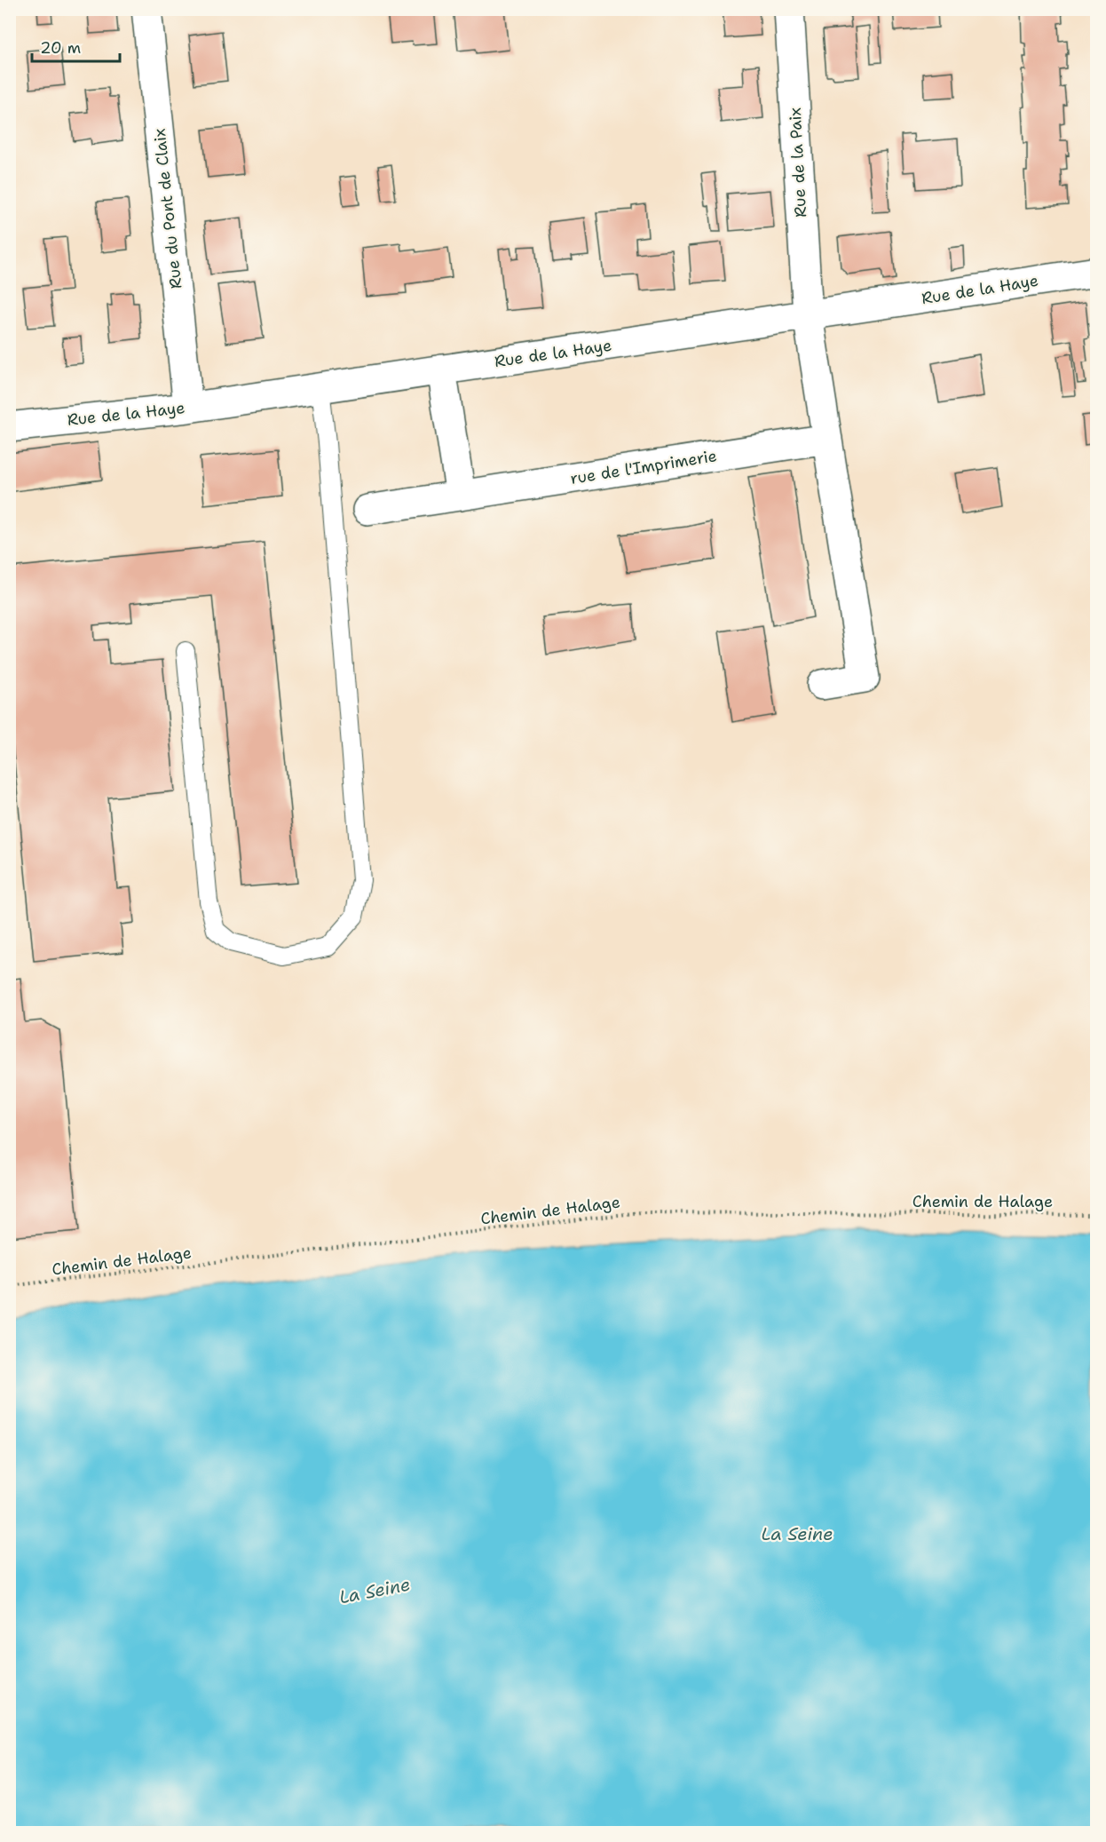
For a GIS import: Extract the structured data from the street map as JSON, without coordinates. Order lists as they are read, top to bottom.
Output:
{
  "streets": {
    "street": [
      "Rue de la Paix",
      "Rue du Pont de Claix",
      "Rue de la Haye",
      "rue de l'Imprimerie"
    ],
    "path": ["Chemin de Halage"]
  },
  "crossings": [
    ["Rue de la Paix", "Rue de la Haye"],
    ["Rue du Pont de Claix", "Rue de la Haye"]
  ],
  "water": ["La Seine"],
  "scale_bar": "20 m"
}
